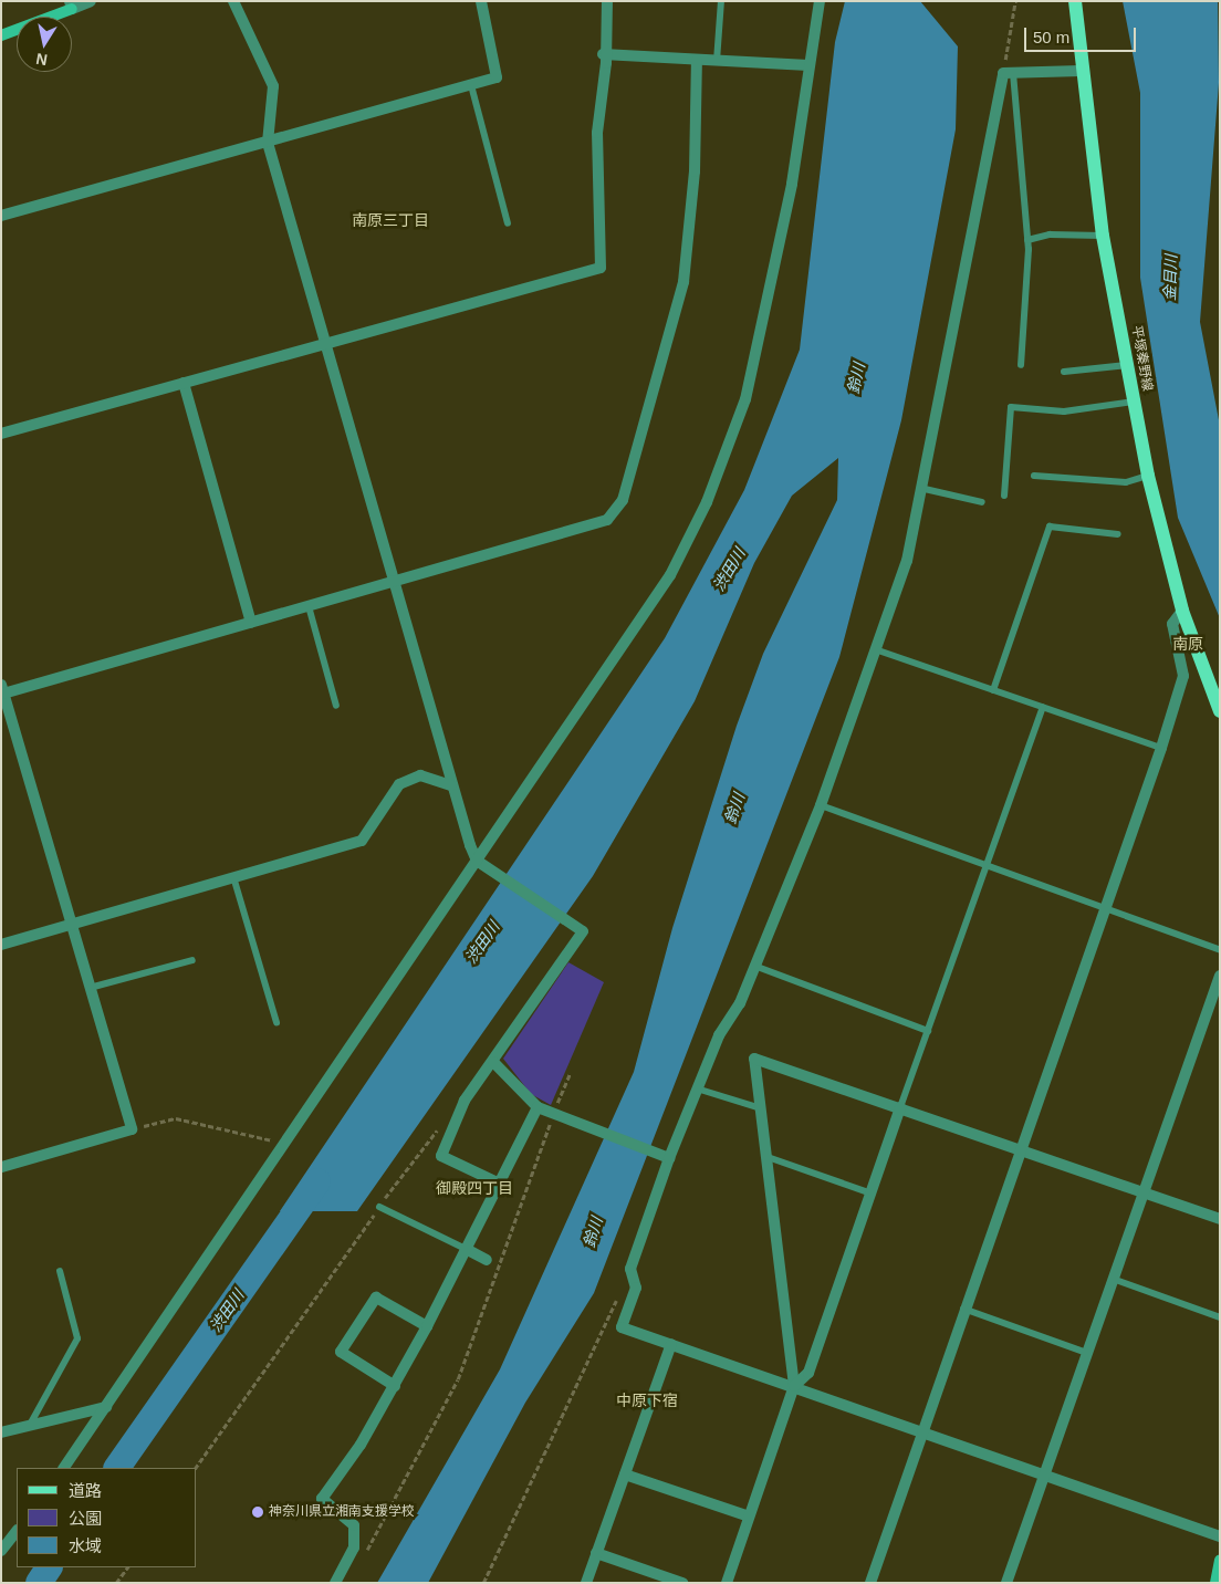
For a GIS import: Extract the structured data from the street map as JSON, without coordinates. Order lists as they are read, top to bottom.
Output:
{
  "streets": {
    "main road": ["平塚秦野線"]
  },
  "districts": [
    "南原三丁目",
    "南原",
    "御殿四丁目",
    "中原下宿"
  ],
  "water": ["金目川", "鈴川", "渋田川"],
  "places": ["神奈川県立湘南支援学校"],
  "legend": ["道路", "公園", "水域"],
  "scale_bar": "50 m",
  "north": "bottom"
}
